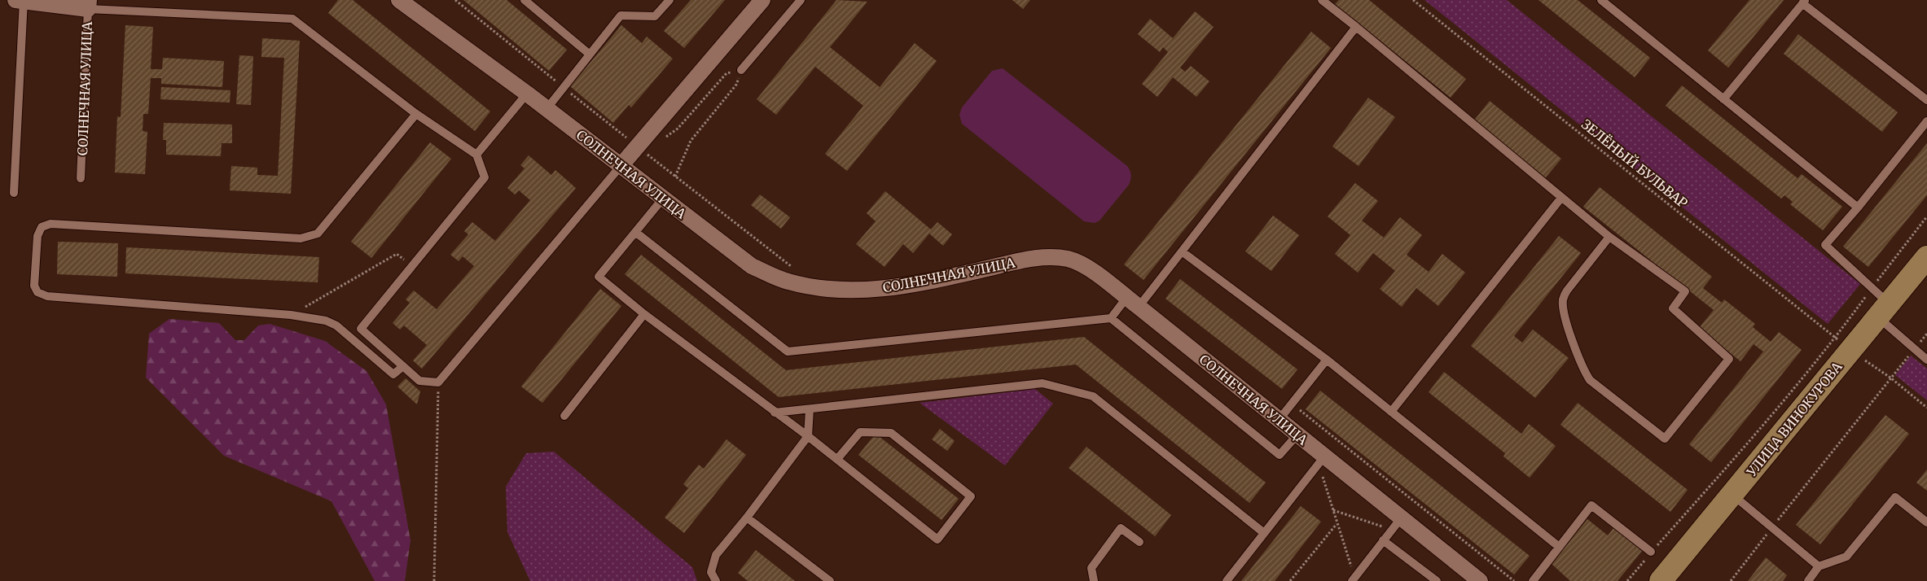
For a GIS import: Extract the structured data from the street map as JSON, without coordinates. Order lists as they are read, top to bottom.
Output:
{
  "streets": {
    "main road": ["УЛИЦА ВИНОКУРОВА"],
    "street": ["СОЛНЕЧНАЯ УЛИЦА"],
    "path": ["ЗЕЛЁНЫЙ БУЛЬВАР"]
  }
}
